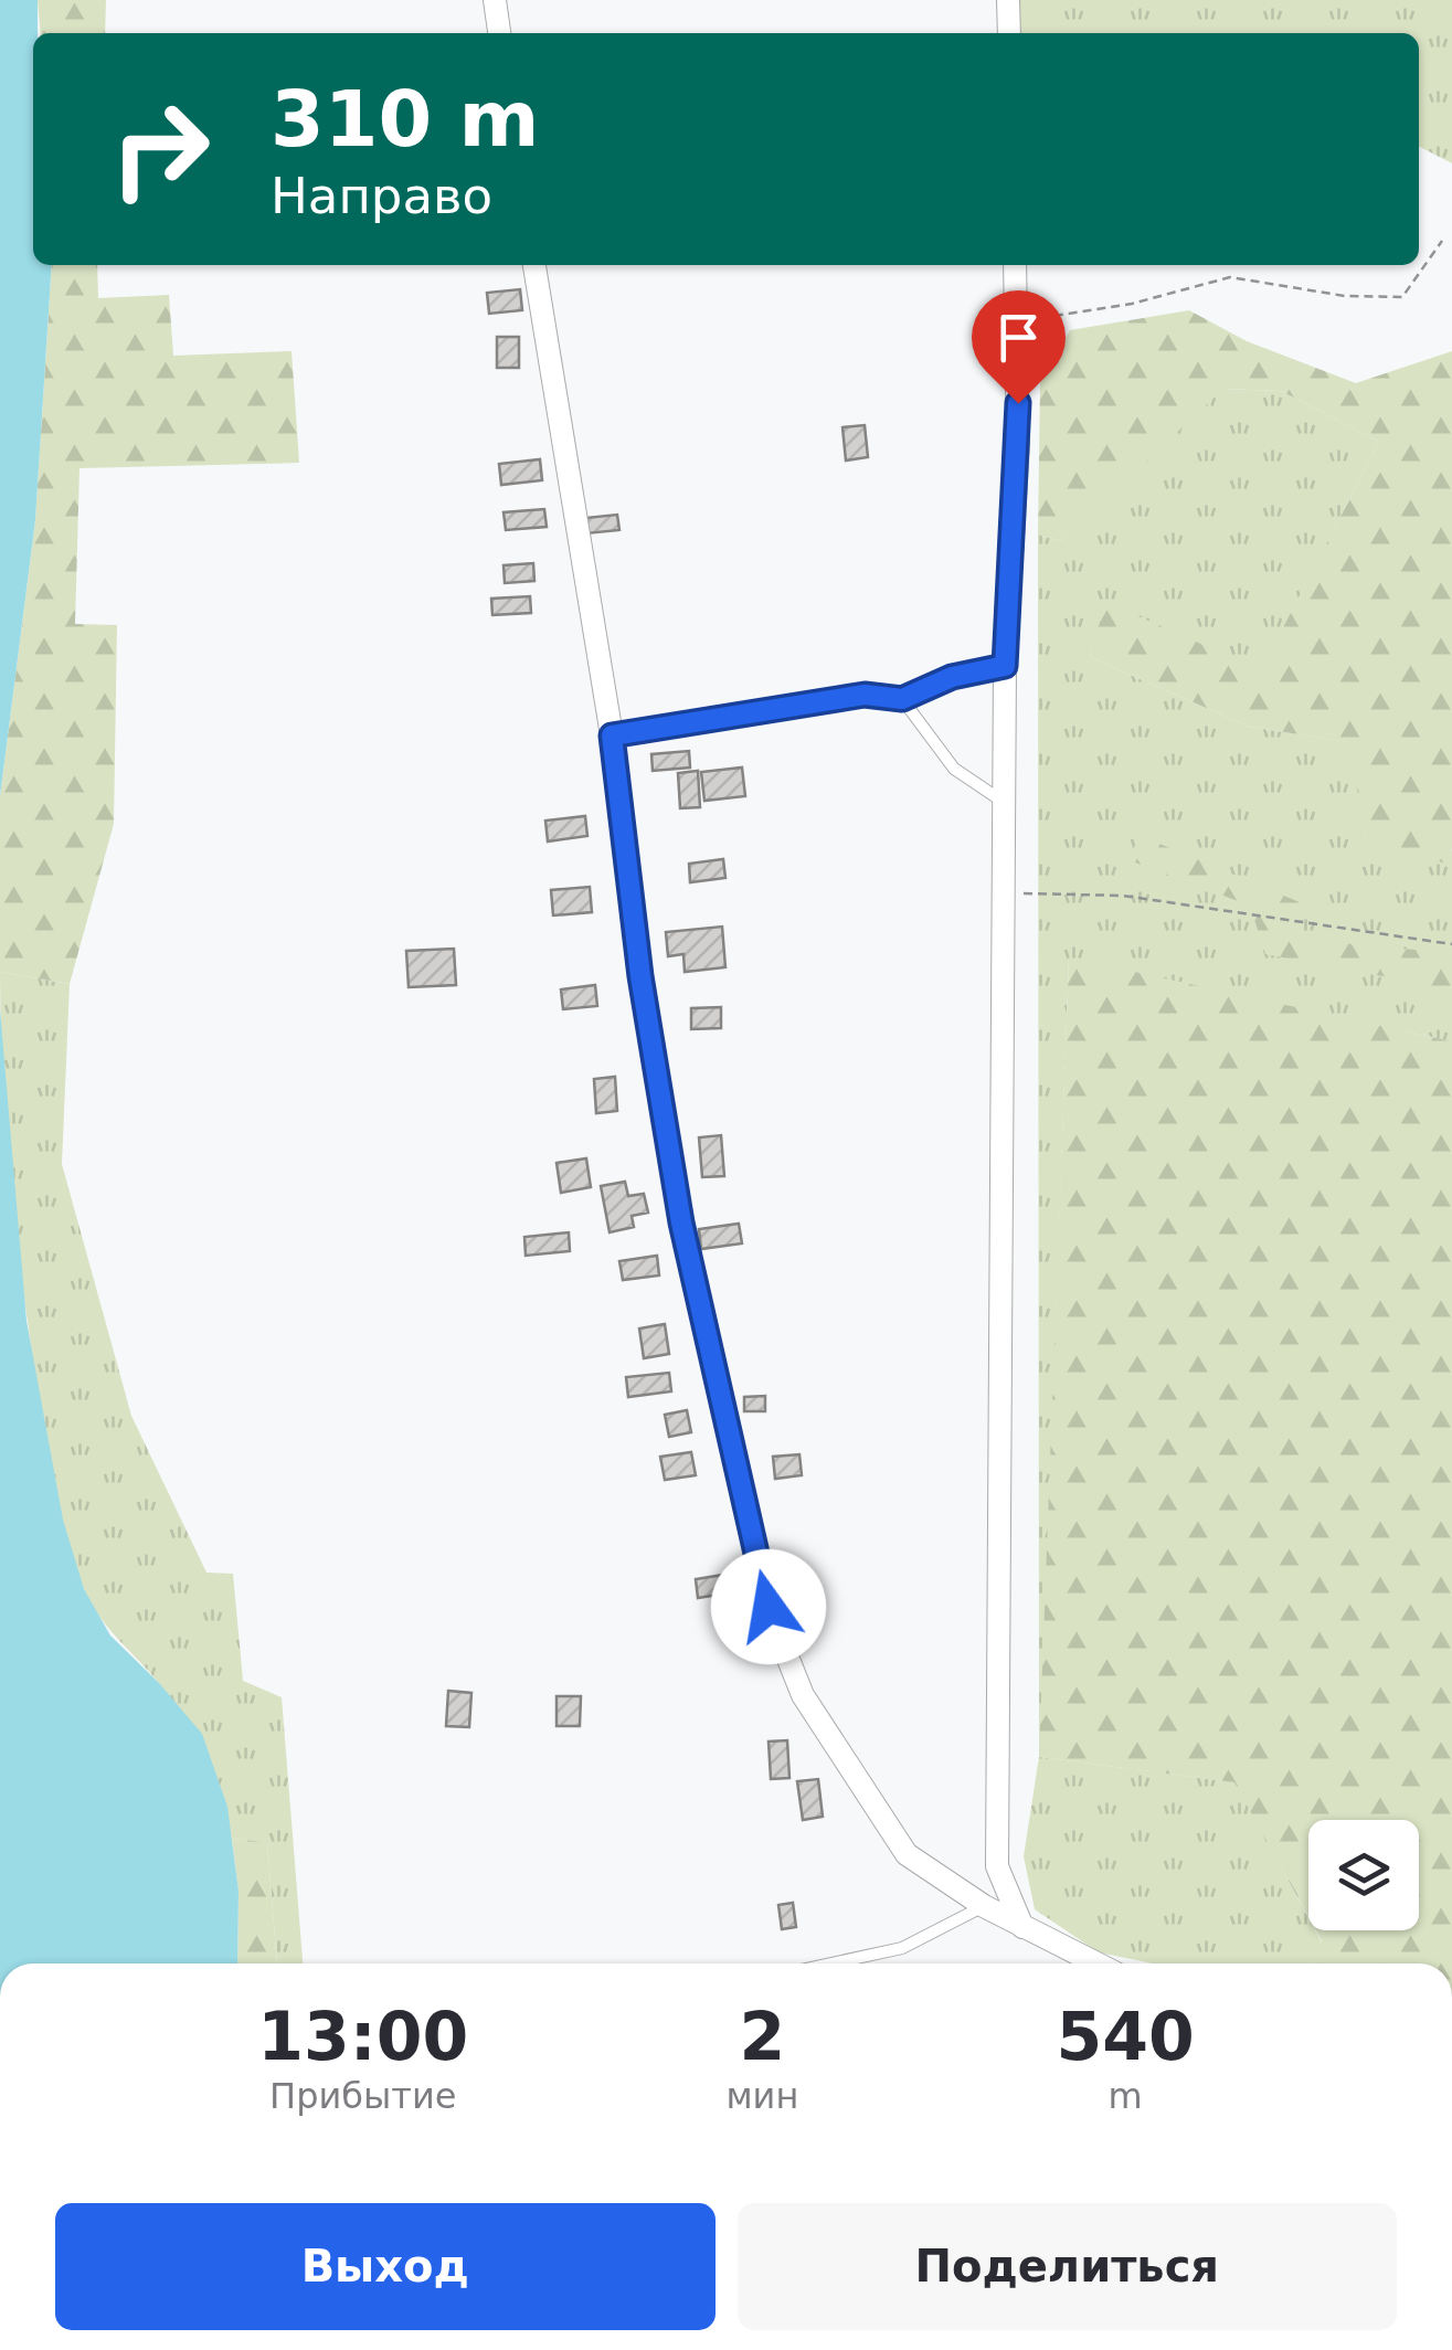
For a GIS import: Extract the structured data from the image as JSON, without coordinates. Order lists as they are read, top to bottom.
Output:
{
  "page": {
    "turn": ["310 m", "Направо"],
    "eta": [
      "13:00",
      "Прибытие",
      "2",
      "мин",
      "540",
      "m"
    ],
    "buttons": ["Выход", "Поделиться"]
  }
}
